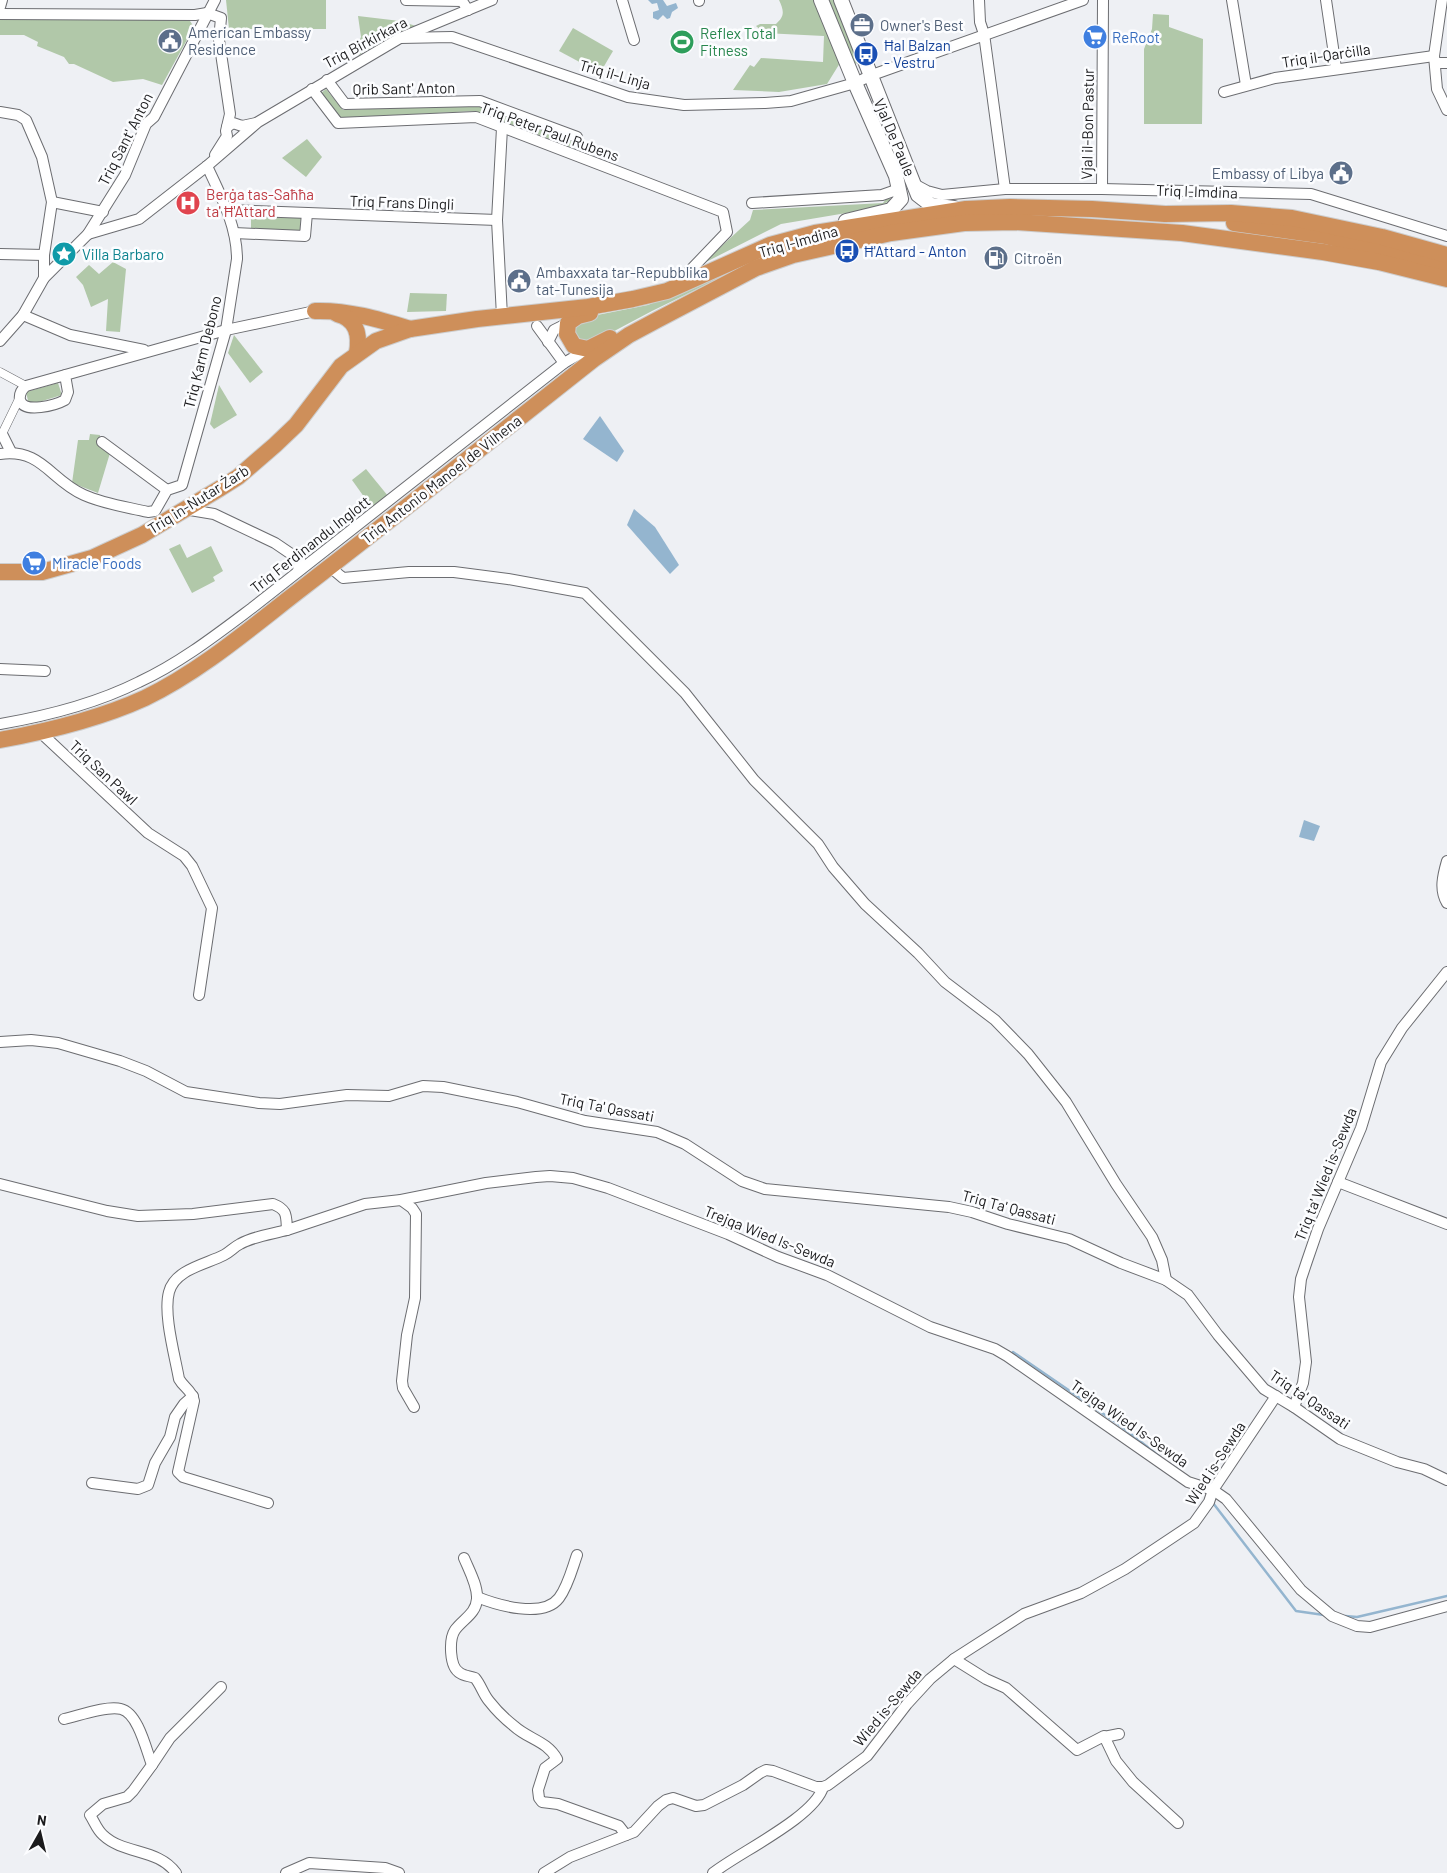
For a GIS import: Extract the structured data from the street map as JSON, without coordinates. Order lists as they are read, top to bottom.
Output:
{
  "streets": {
    "highway": ["Triq l-Imdina", "Triq Antonio Manoel de Vilhena", "Triq in-Nutar Żarb"],
    "main road": ["Vjal De Paule"],
    "street": [
      "Triq Birkirkara",
      "Triq il-Qarċilla",
      "Triq il-Linja",
      "Qrib Sant' Anton",
      "Vjal il-Bon Pastur",
      "Triq Peter Paul Rubens",
      "Triq Sant' Anton",
      "Triq Frans Dingli",
      "Triq Karm Debono",
      "Triq Ferdinandu Inglott",
      "Triq San Pawl",
      "Triq Ta' Qassati",
      "Triq ta' Wied is-Sewda",
      "Trejqa Wied Is-Sewda",
      "Triq ta' Qassati",
      "Wied is-Sewda"
    ]
  },
  "crossings": [
    ["Triq Birkirkara", "Triq il-Linja"],
    ["Triq Birkirkara", "Qrib Sant' Anton"],
    ["Triq Birkirkara", "Triq Peter Paul Rubens"],
    ["Triq Birkirkara", "Triq Sant' Anton"],
    ["Triq Birkirkara", "Triq Karm Debono"],
    ["Triq il-Linja", "Vjal De Paule"],
    ["Vjal il-Bon Pastur", "Triq l-Imdina"],
    ["Triq Peter Paul Rubens", "Triq l-Imdina"],
    ["Vjal De Paule", "Triq l-Imdina"],
    ["Triq l-Imdina", "Triq in-Nutar Żarb"],
    ["Triq Frans Dingli", "Triq Karm Debono"],
    ["Triq Antonio Manoel de Vilhena", "Triq San Pawl"],
    ["Triq Ta' Qassati", "Triq ta' Qassati"],
    ["Triq ta' Wied is-Sewda", "Triq ta' Qassati"],
    ["Trejqa Wied Is-Sewda", "Wied is-Sewda"],
    ["Triq ta' Qassati", "Wied is-Sewda"]
  ],
  "places": {
    "office": ["Owner's Best"],
    "supermarket": ["ReRoot", "Miracle Foods"],
    "public building": ["American Embassy Residence", "Embassy of Libya", "Ambaxxata tar-Repubblika tat-Tunesija"],
    "sports": ["Reflex Total Fitness"],
    "bus stop": ["Ħal Balzan - Vestru", "Ħ'Attard - Anton"],
    "hospital": ["Berġa tas-Saħħa ta' Ħ'Attard"],
    "place": ["Villa Barbaro"],
    "fuel station": ["Citroën"]
  },
  "north": "top"
}
